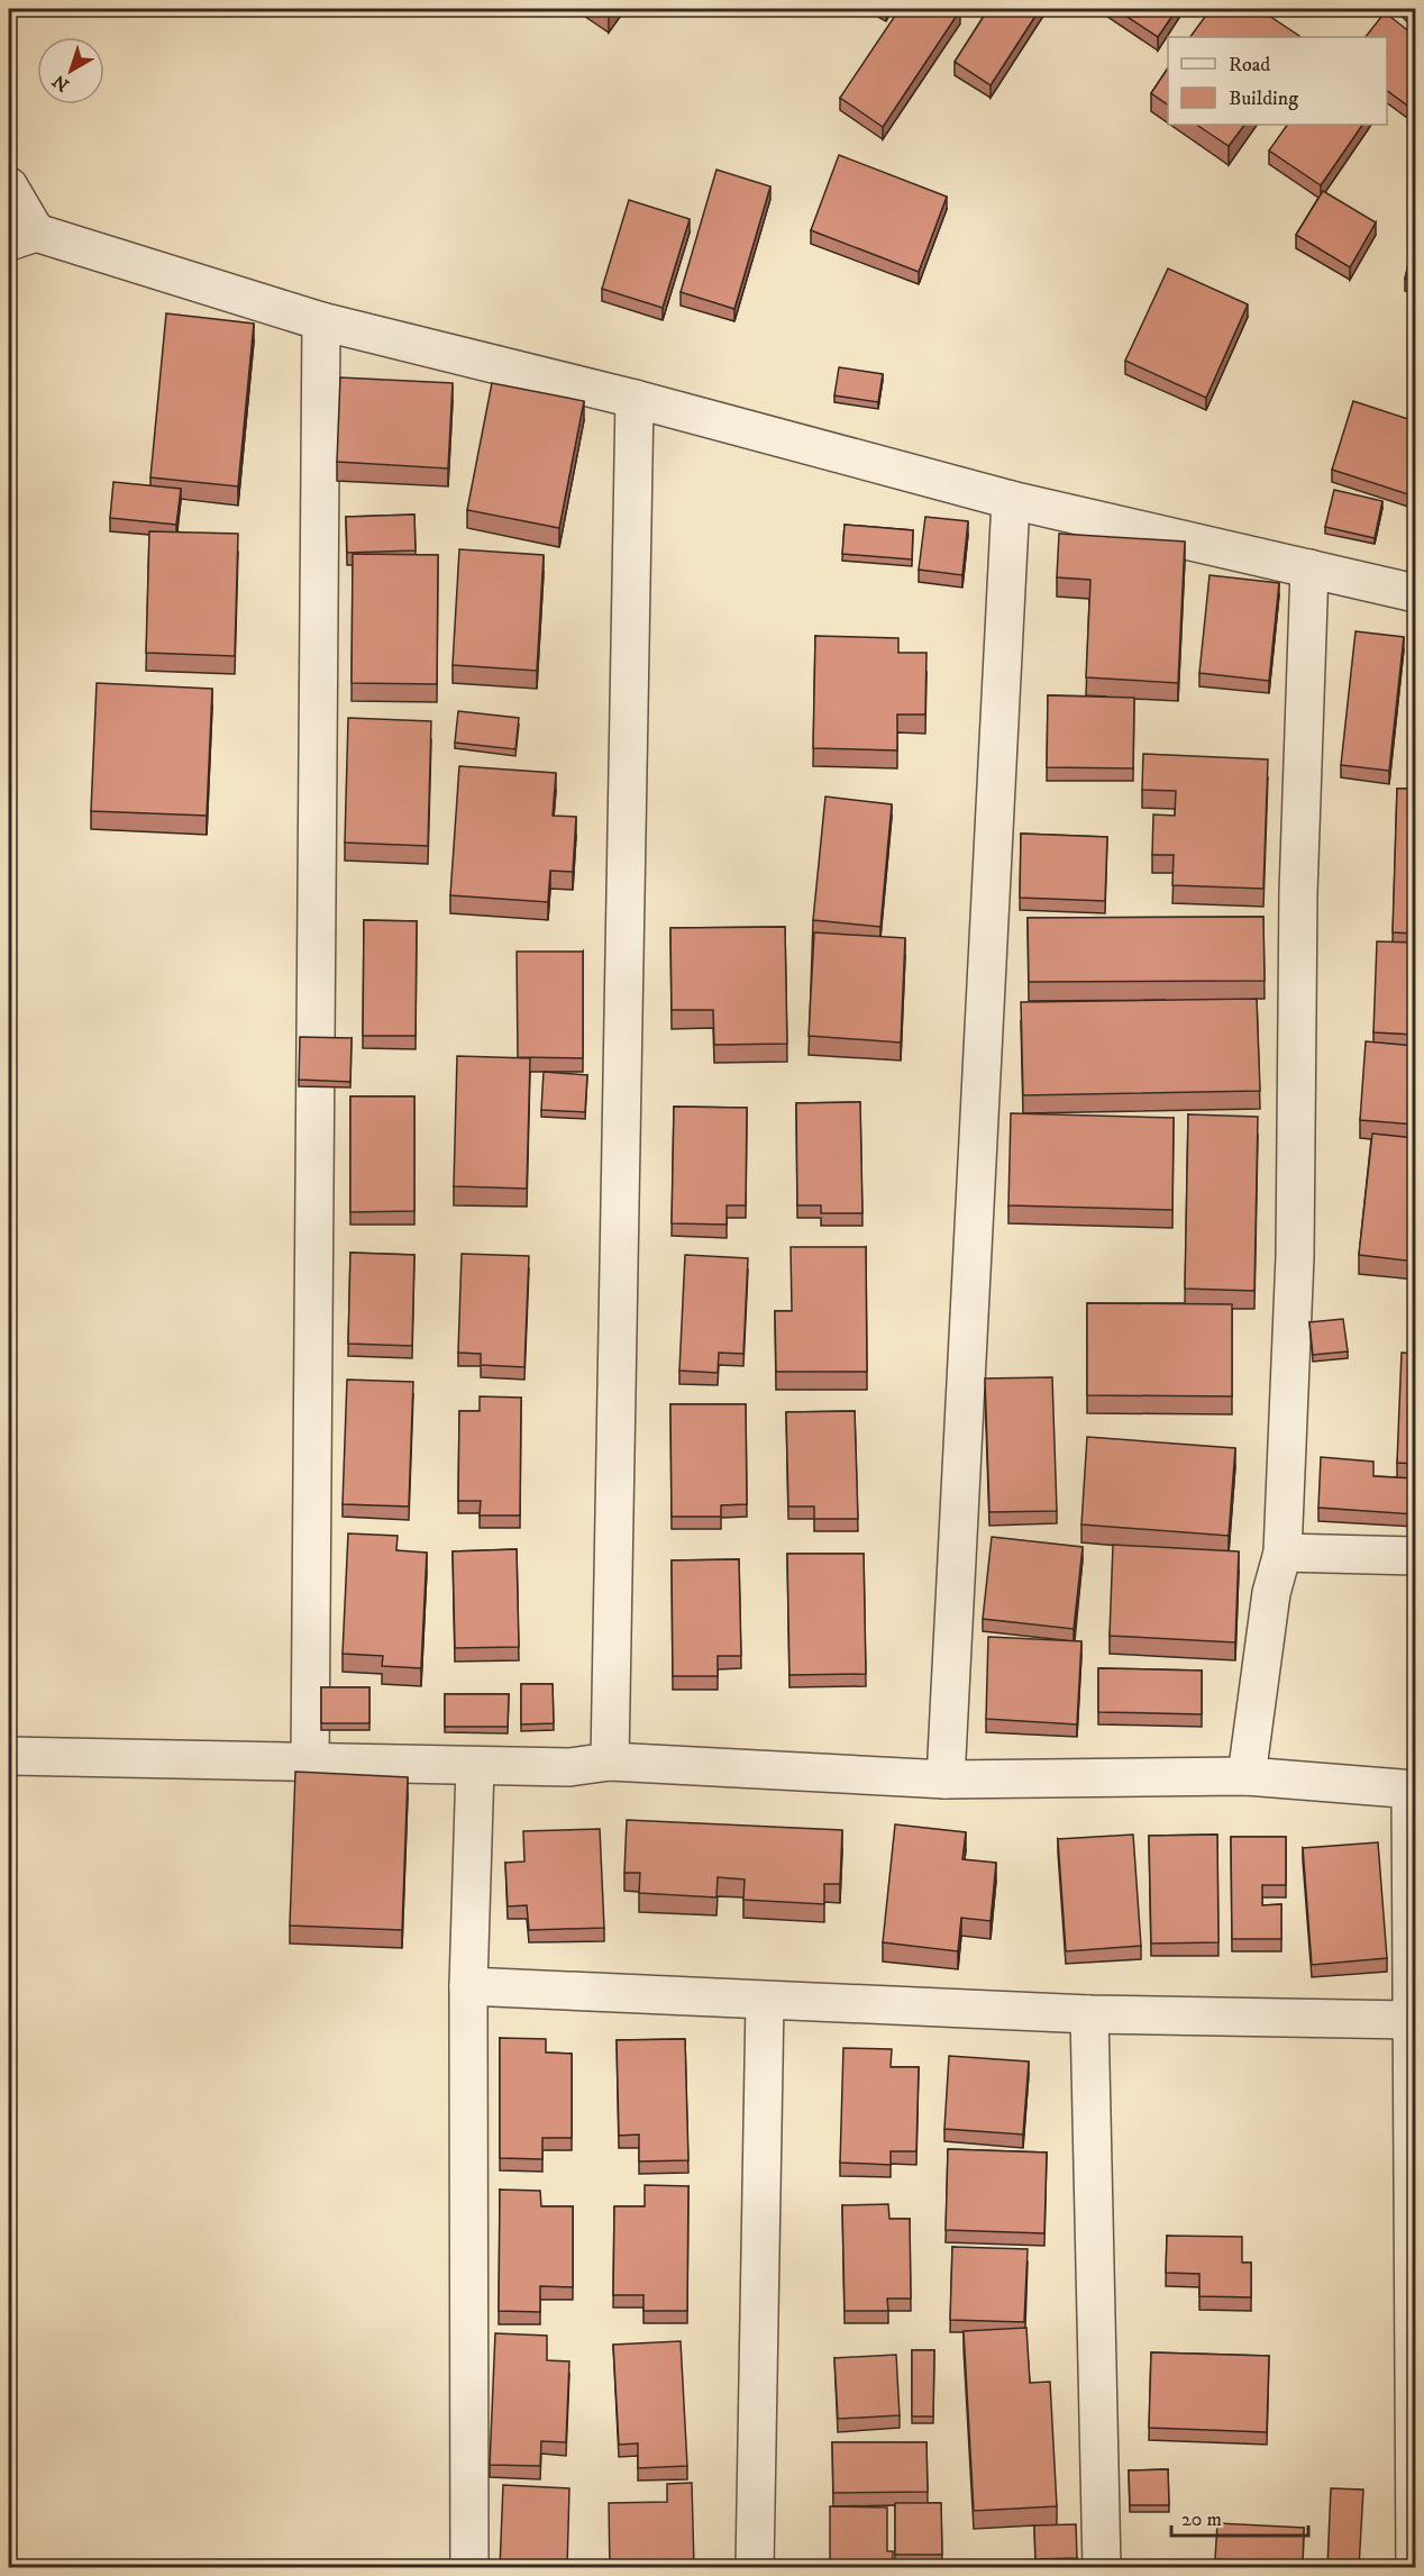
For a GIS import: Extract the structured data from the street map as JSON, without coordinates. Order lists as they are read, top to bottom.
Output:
{
  "legend": ["Road", "Building"],
  "scale_bar": "20 m",
  "north": "bottom left"
}
